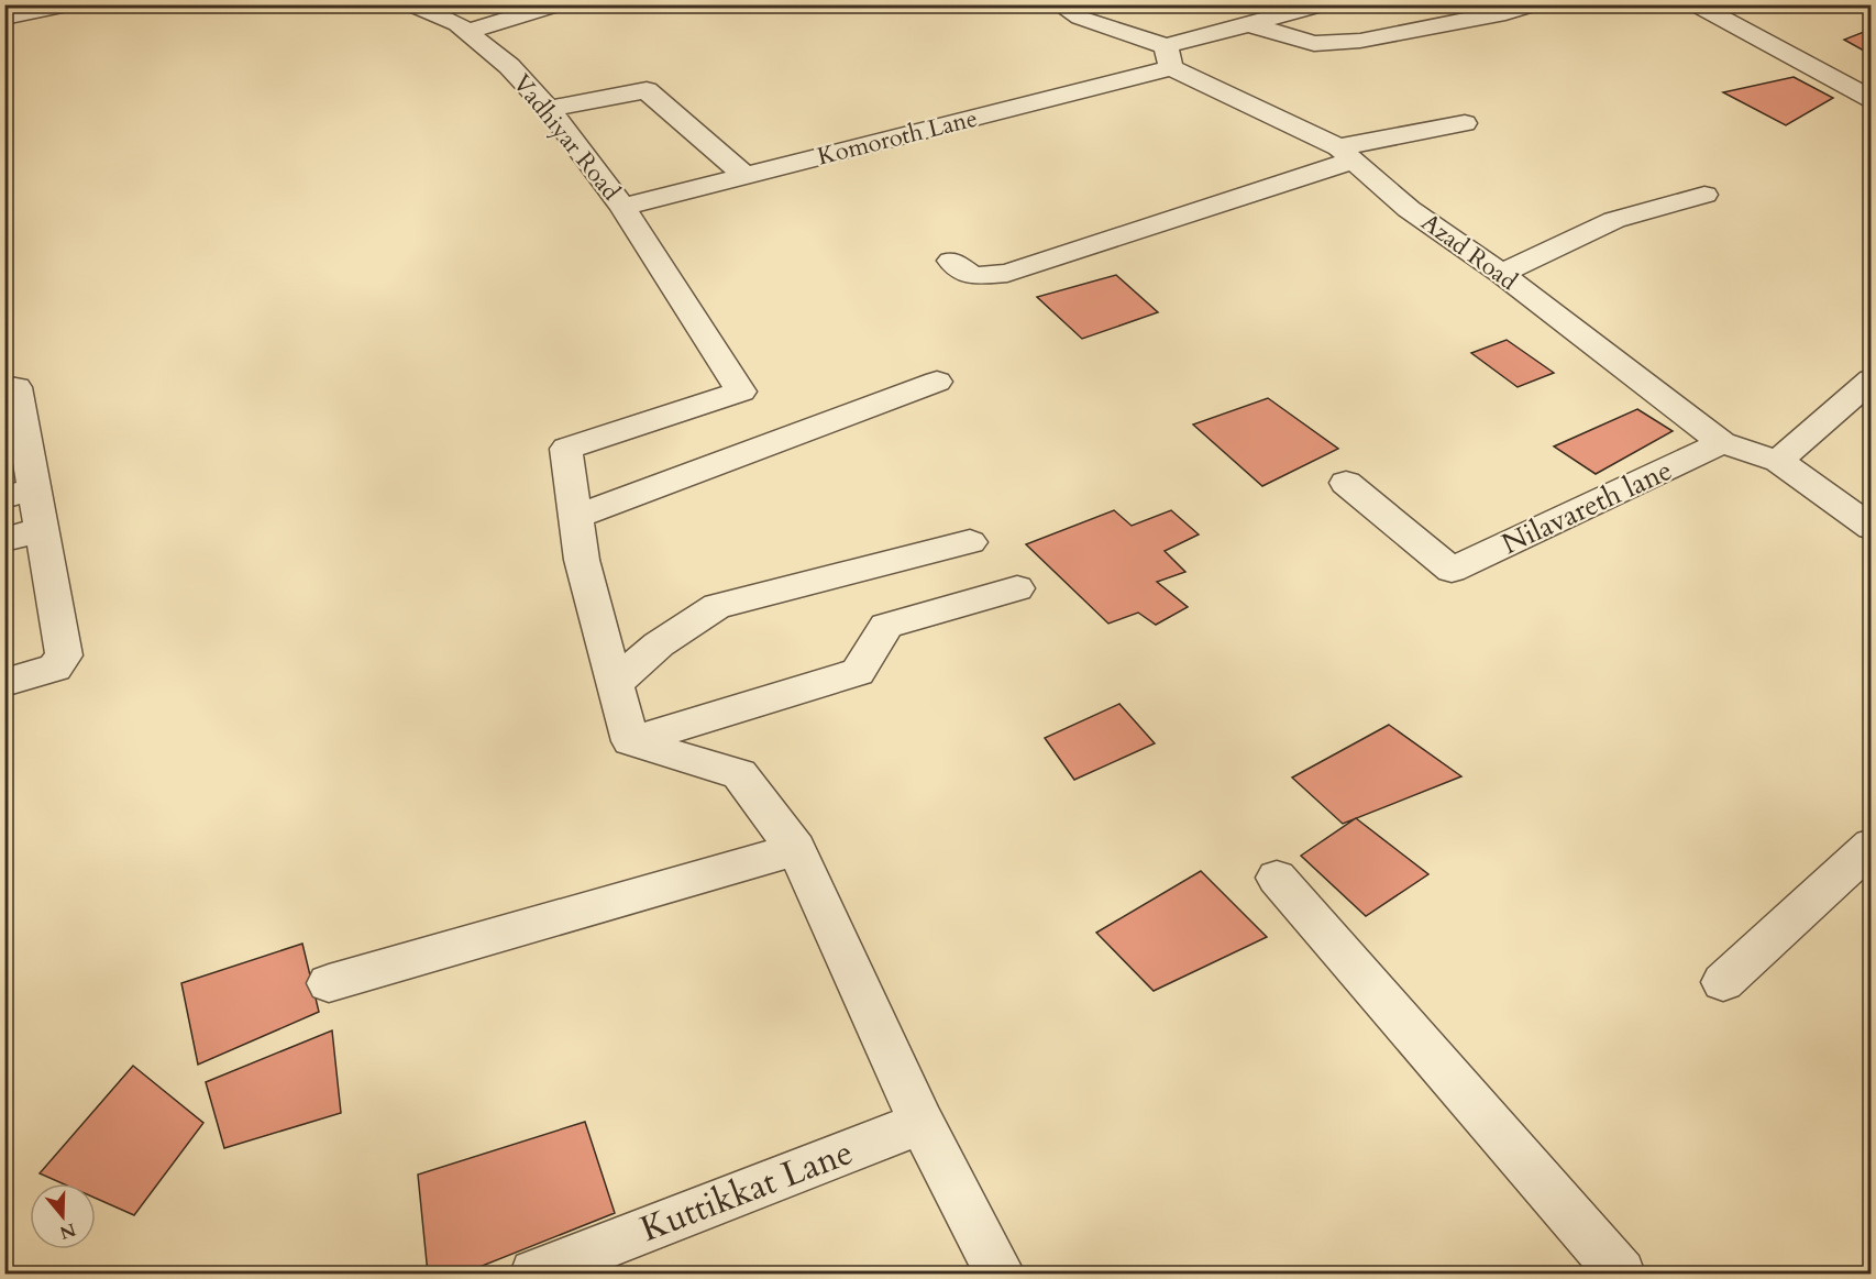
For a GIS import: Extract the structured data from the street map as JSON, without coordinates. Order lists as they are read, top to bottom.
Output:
{
  "streets": {
    "street": [
      "Vadhiyar Road",
      "Komoroth Lane",
      "Azad Road",
      "Nilavareth lane",
      "Kuttikkat Lane"
    ]
  },
  "crossings": [
    ["Vadhiyar Road", "Komoroth Lane"],
    ["Komoroth Lane", "Azad Road"],
    ["Azad Road", "Nilavareth lane"]
  ],
  "north": "bottom"
}
